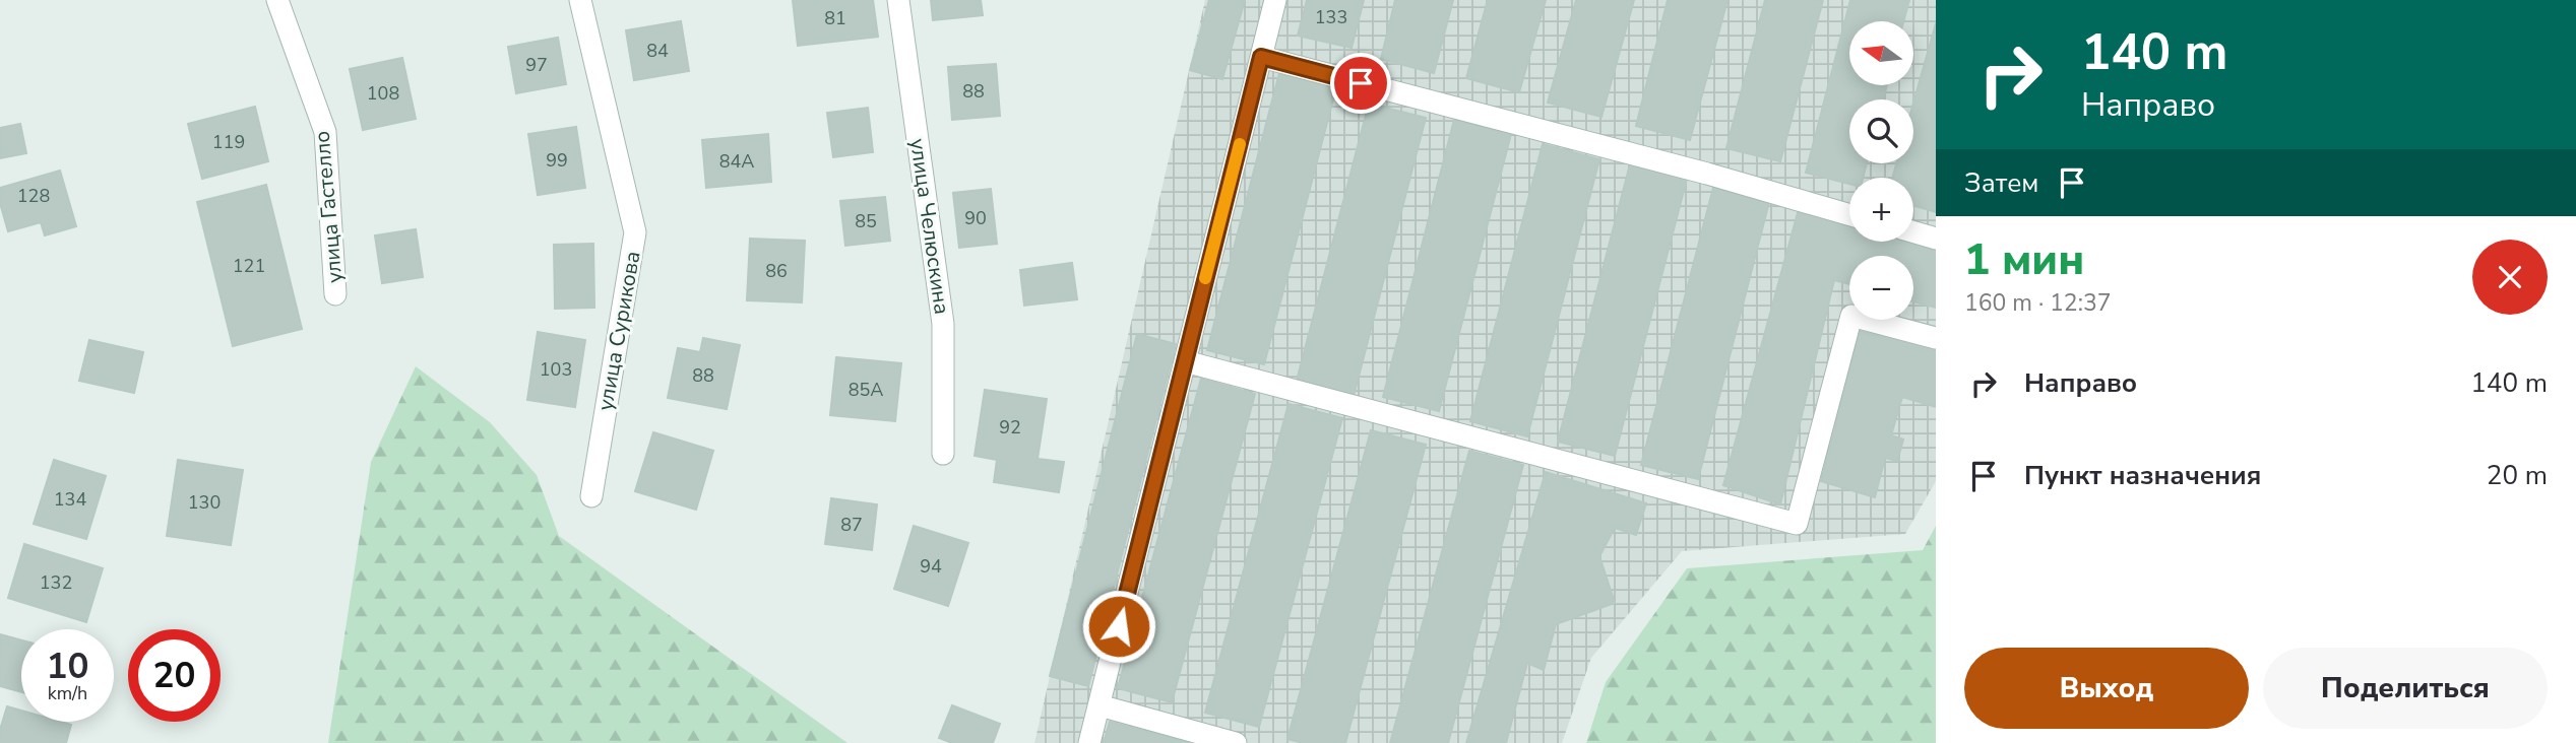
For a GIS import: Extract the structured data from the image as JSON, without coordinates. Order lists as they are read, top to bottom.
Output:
{
  "streets": {
    "street": ["улица Гастелло", "улица Челюскина", "улица Сурикова"]
  },
  "house_numbers": [
    "133",
    "81",
    "84",
    "97",
    "88",
    "108",
    "119",
    "99",
    "84А",
    "128",
    "90",
    "85",
    "121",
    "86",
    "103",
    "88",
    "85А",
    "92",
    "134",
    "130",
    "87",
    "94",
    "132"
  ],
  "north": "left",
  "page": {
    "turn": ["140 m", "Направо"],
    "map_buttons": ["+", "−"],
    "then": "Затем",
    "heading": ["1 мин", "160 m · 12:37"],
    "list": [
      {
        "name": "Направо",
        "value": "140 m"
      },
      {
        "name": "Пункт назначения",
        "value": "20 m"
      }
    ],
    "speed": "10 km/h",
    "limit": "20",
    "buttons": ["Выход", "Поделиться"]
  }
}
